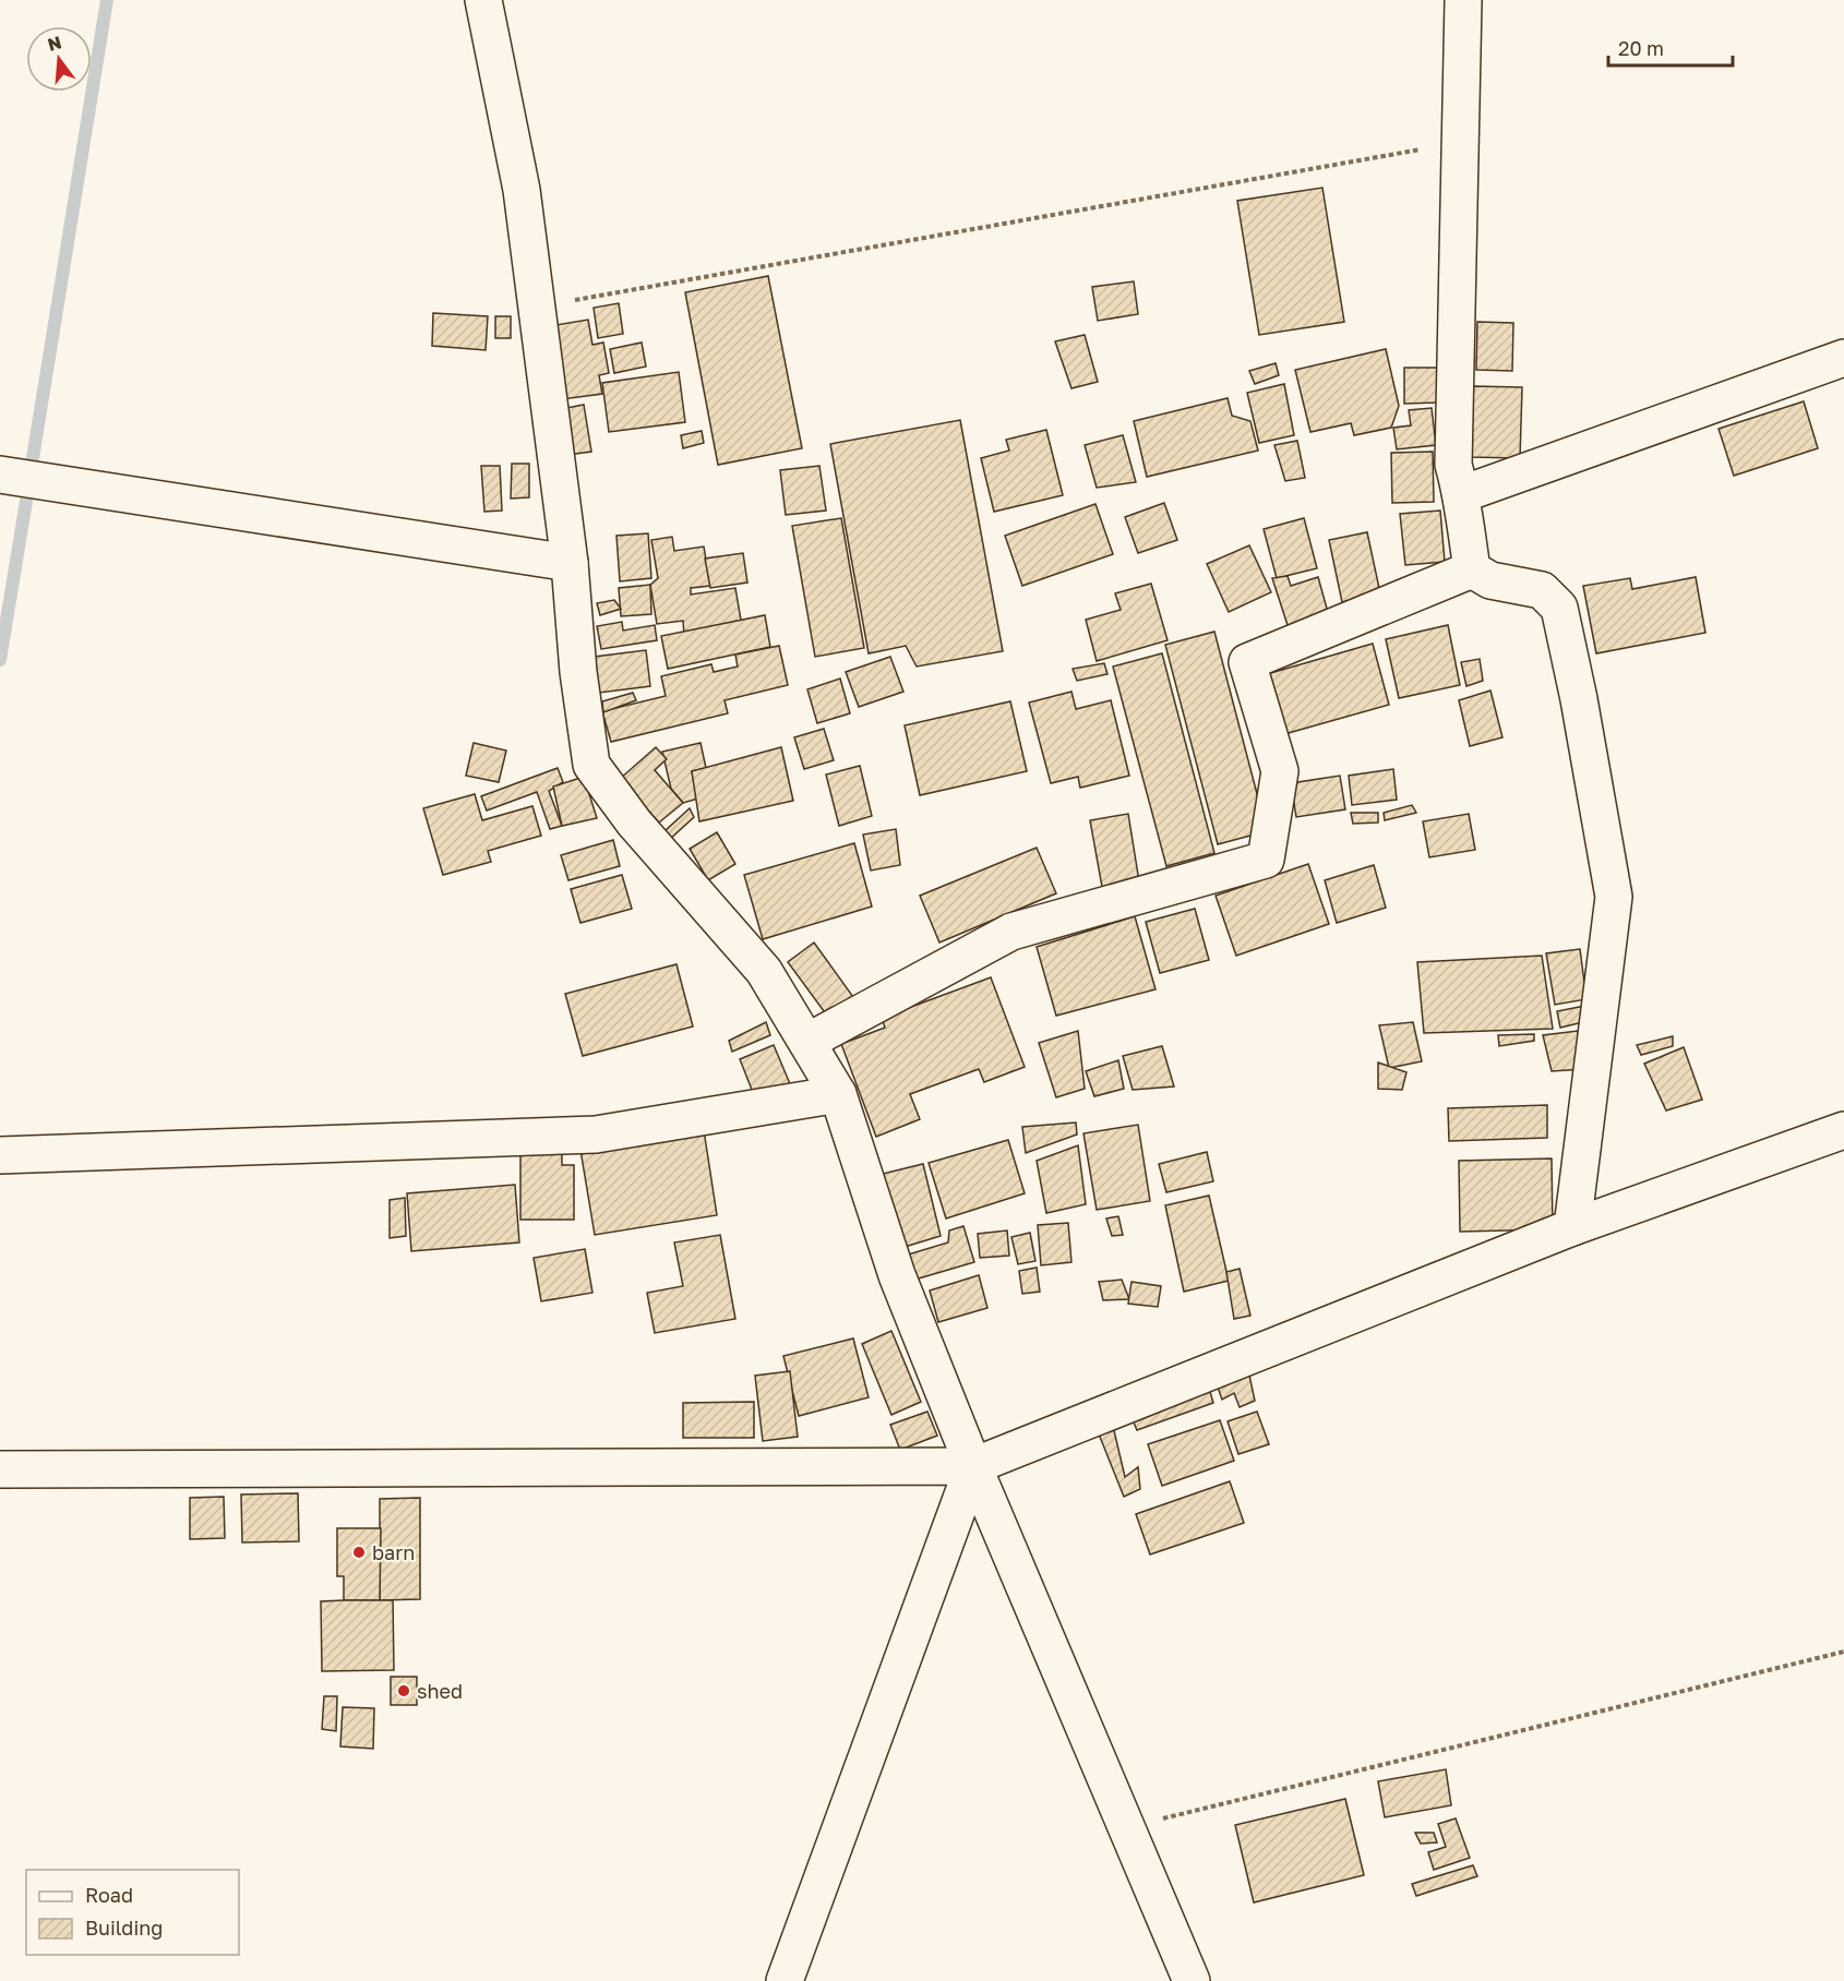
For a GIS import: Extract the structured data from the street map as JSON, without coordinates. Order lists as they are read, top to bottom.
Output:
{
  "places": ["barn", "shed"],
  "legend": ["Road", "Building"],
  "scale_bar": "20 m",
  "north": "top"
}
